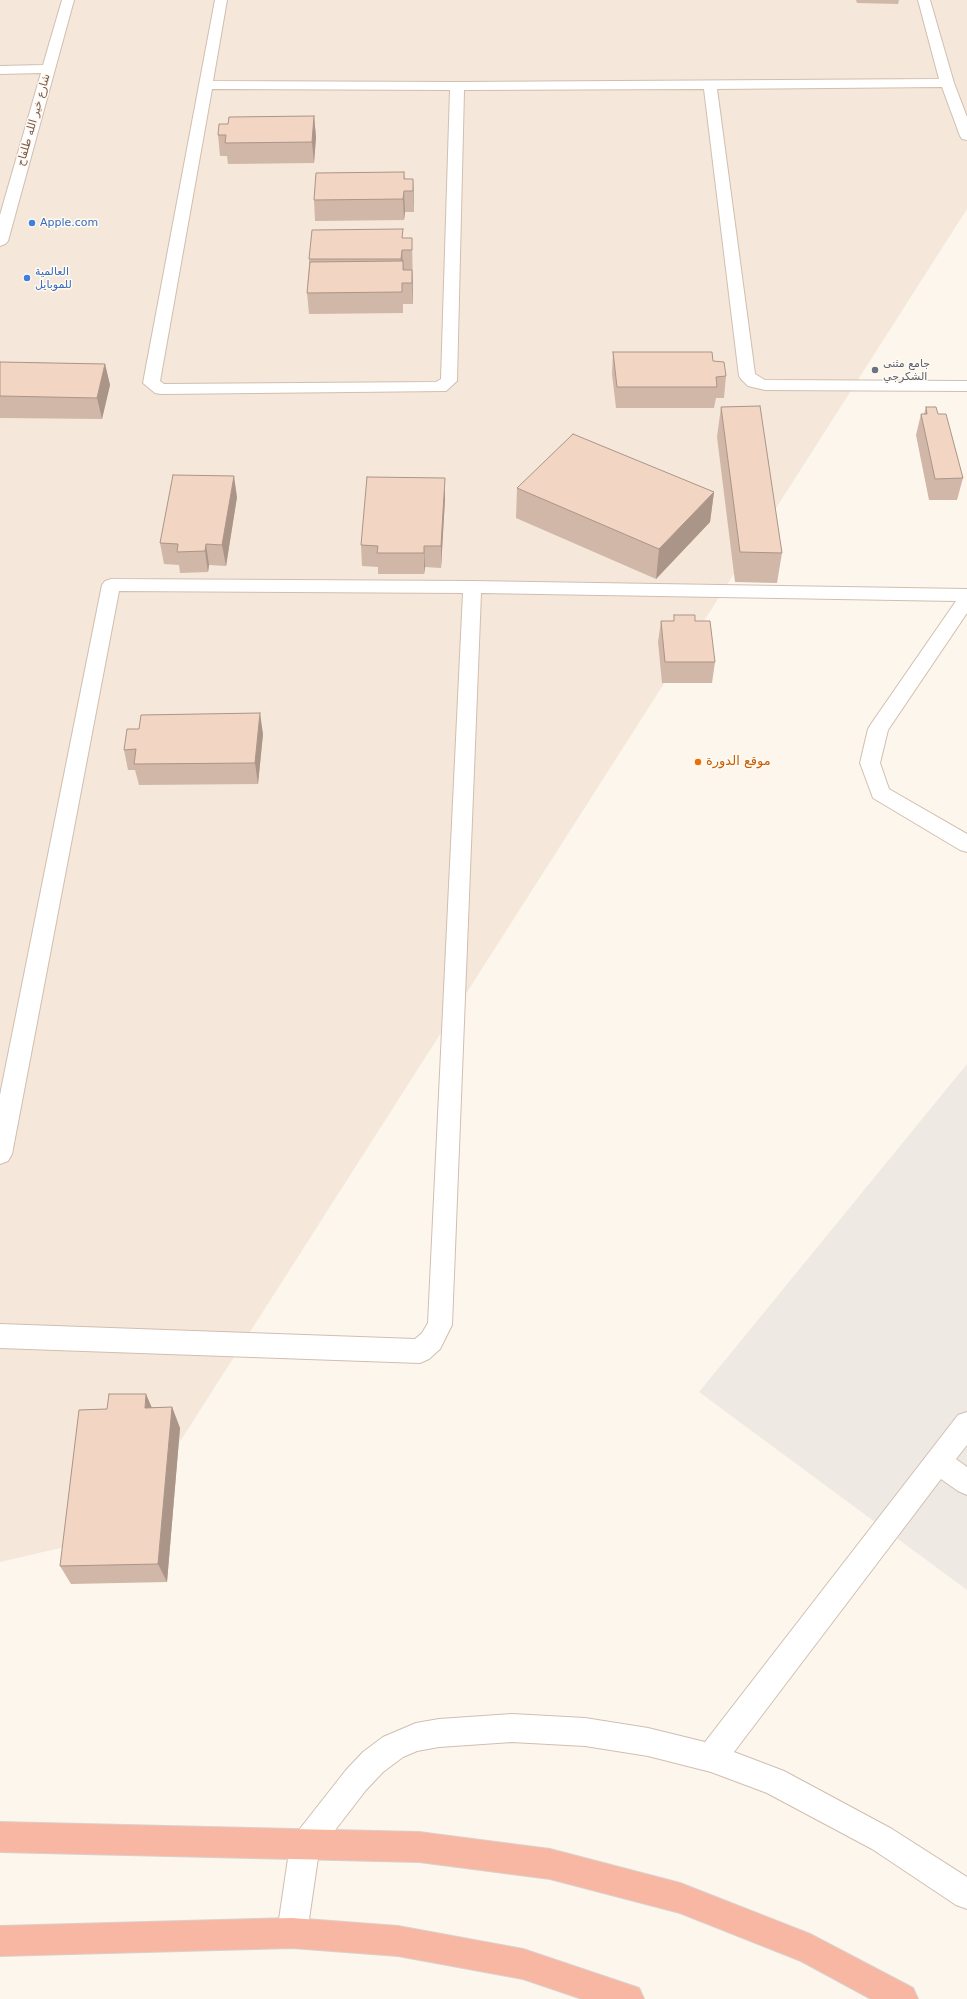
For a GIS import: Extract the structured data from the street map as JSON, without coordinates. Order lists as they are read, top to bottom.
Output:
{
  "streets": {
    "street": ["شارع خير الله طلفاح"]
  },
  "places": [
    "Apple.com",
    "العالمية للموبايل",
    "جامع مثنى الشكرجي",
    "موقع الدورة"
  ]
}
